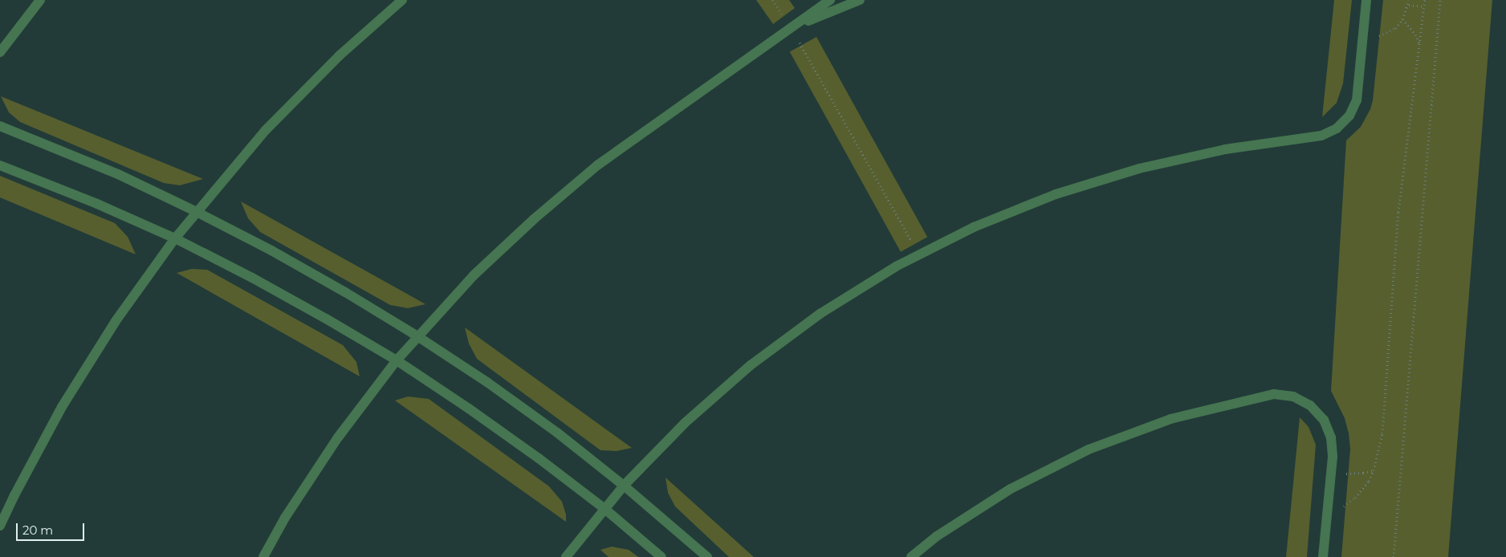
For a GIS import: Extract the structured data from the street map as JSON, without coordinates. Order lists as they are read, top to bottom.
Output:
{
  "scale_bar": "20 m"
}
